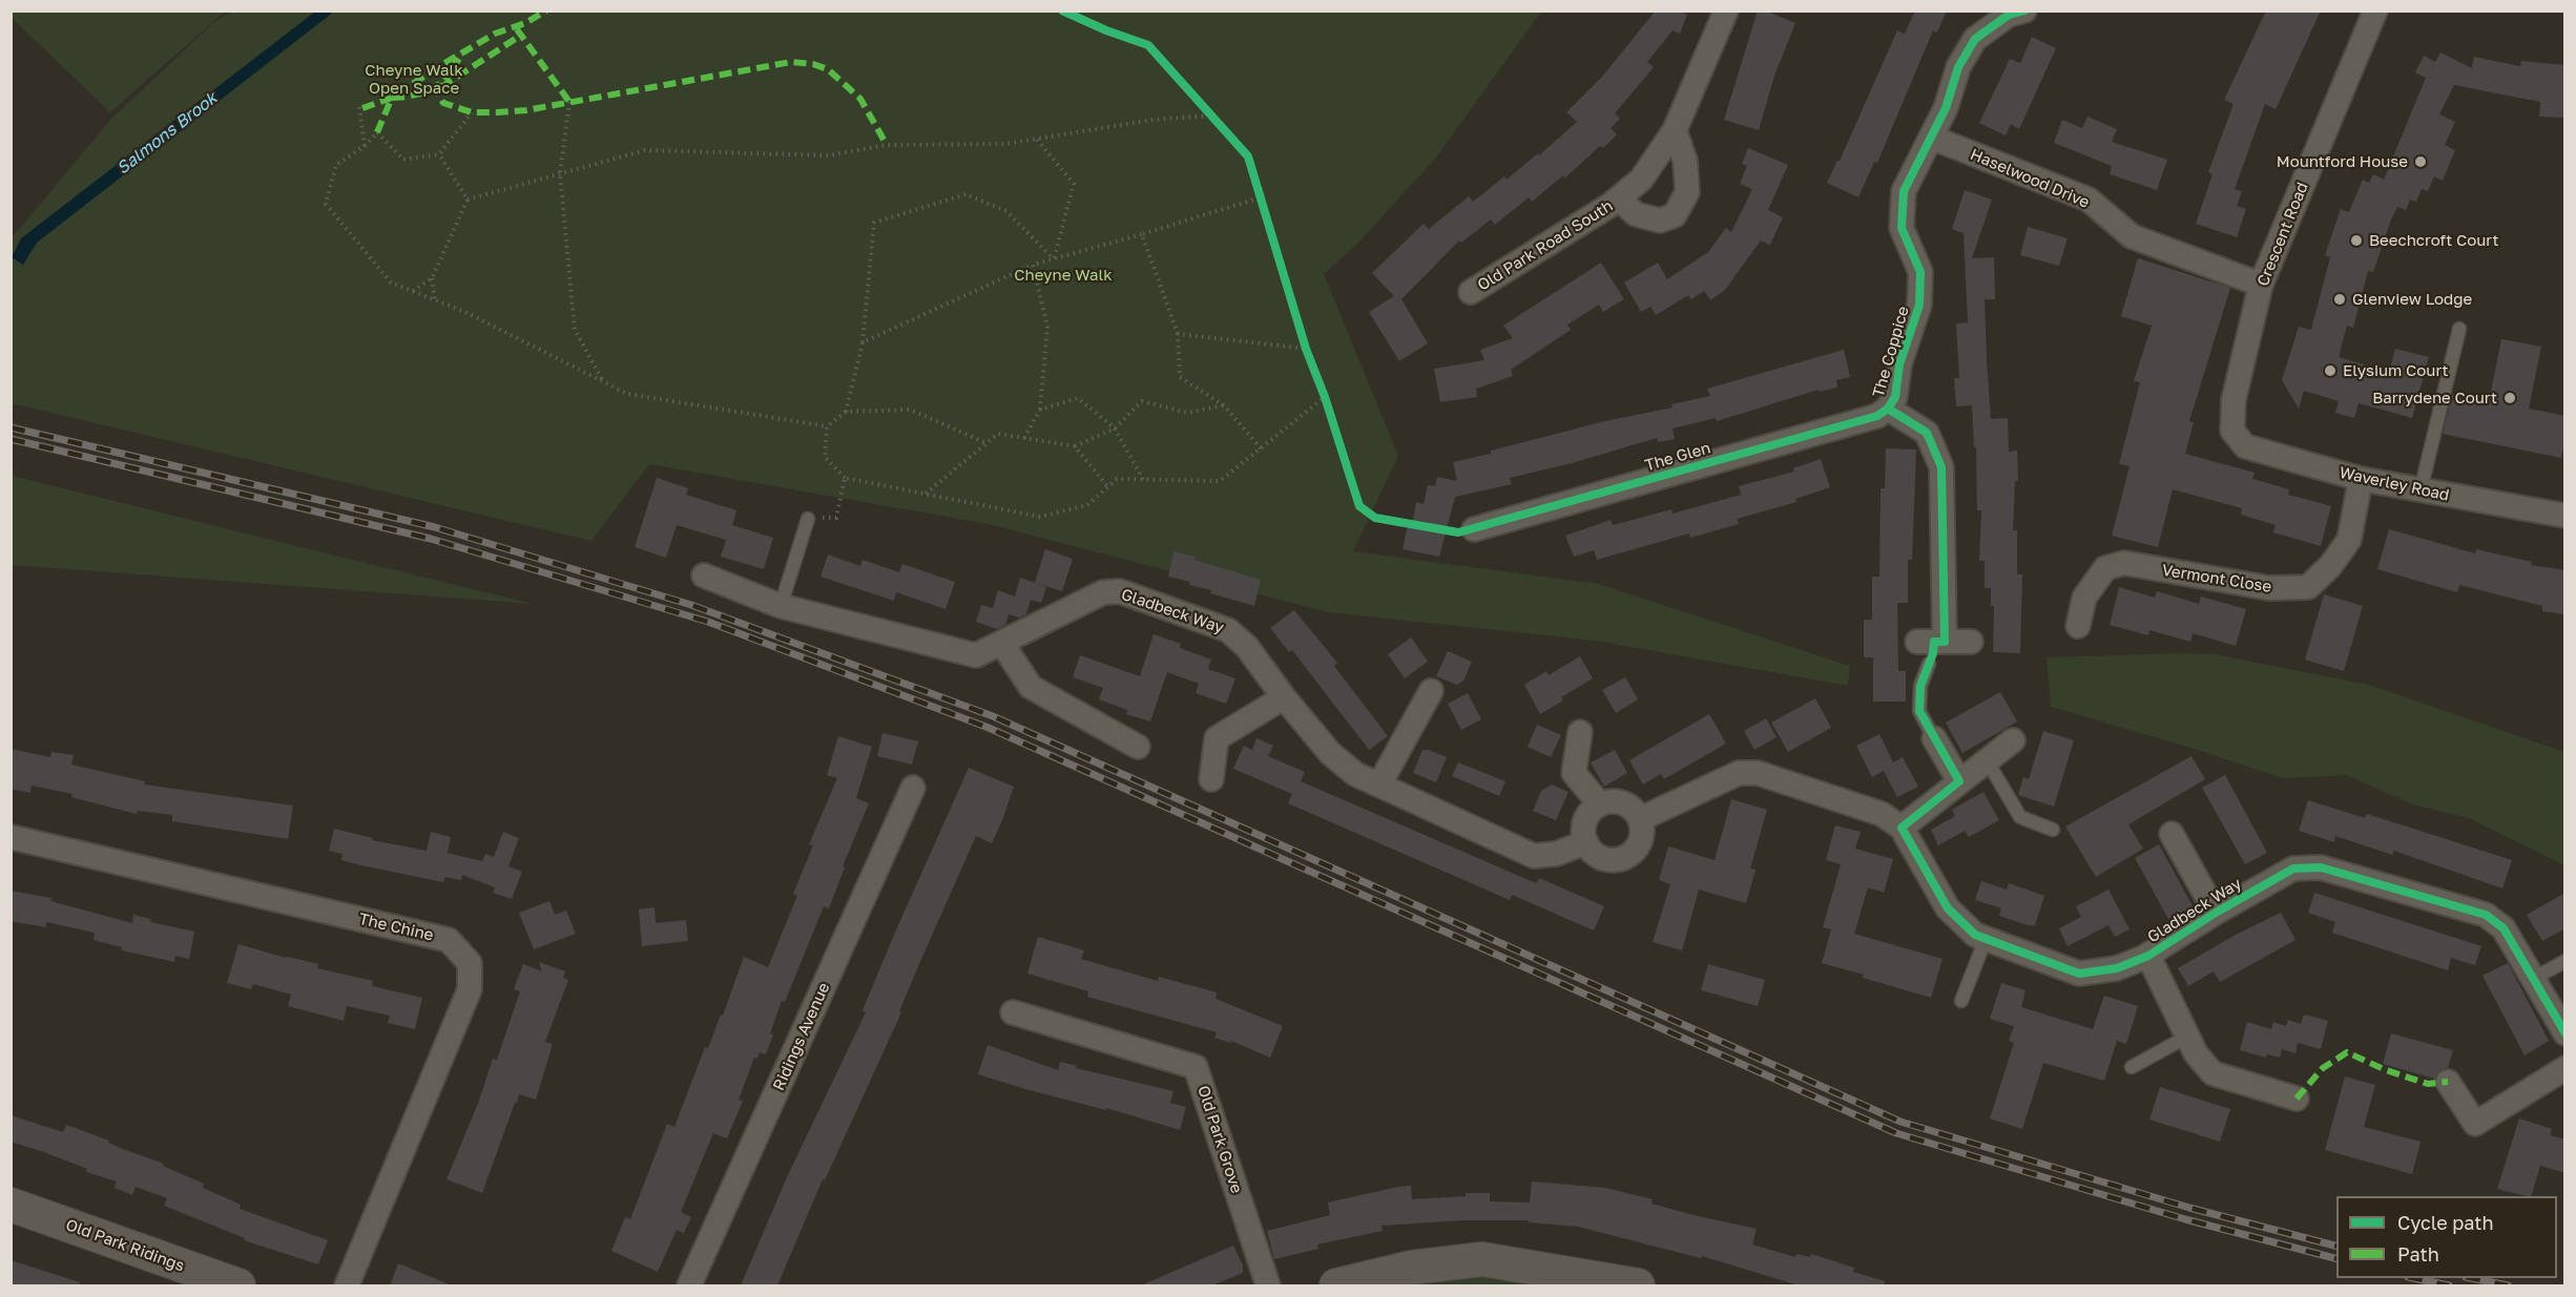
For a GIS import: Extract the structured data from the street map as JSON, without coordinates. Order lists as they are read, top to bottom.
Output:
{
  "streets": {
    "street": [
      "Haselwood Drive",
      "Crescent Road",
      "Old Park Road South",
      "The Coppice",
      "The Glen",
      "Waverley Road",
      "Vermont Close",
      "Gladbeck Way",
      "The Chine",
      "Ridings Avenue",
      "Old Park Grove",
      "Old Park Ridings"
    ]
  },
  "crossings": [
    ["Haselwood Drive", "Crescent Road"],
    ["Haselwood Drive", "The Coppice"],
    ["Crescent Road", "Waverley Road"],
    ["The Coppice", "The Glen"],
    ["Waverley Road", "Vermont Close"]
  ],
  "water": ["Salmons Brook"],
  "parks": ["Cheyne Walk Open Space", "Cheyne Walk"],
  "places": [
    "Mountford House",
    "Beechcroft Court",
    "Glenview Lodge",
    "Elysium Court",
    "Barrydene Court"
  ],
  "legend": ["Cycle path", "Path"]
}
